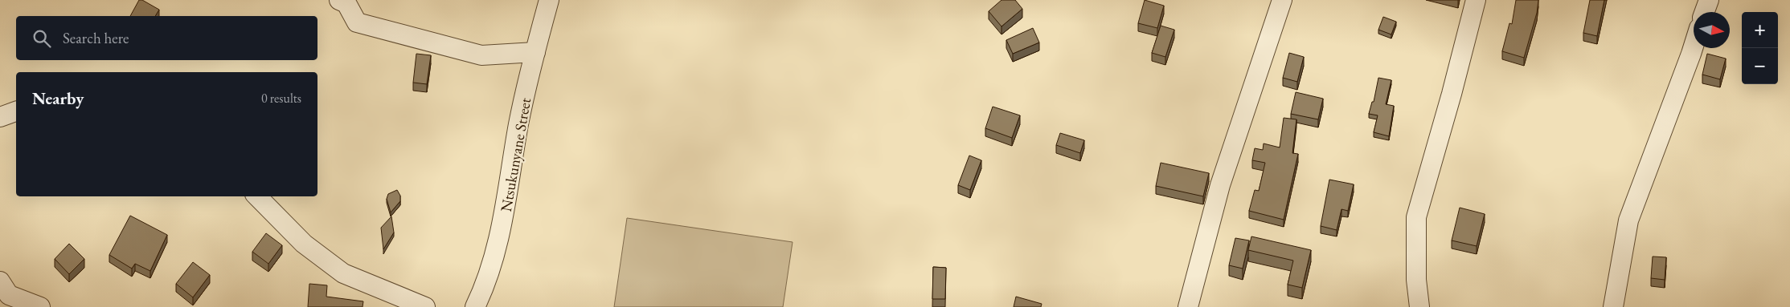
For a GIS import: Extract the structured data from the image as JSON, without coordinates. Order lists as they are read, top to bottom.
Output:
{
  "streets": {
    "street": ["Ntsukunyane Street"]
  },
  "north": "right",
  "page": {
    "map_buttons": ["+", "−"],
    "search": "Search here",
    "heading": ["Nearby", "0 results"]
  }
}
